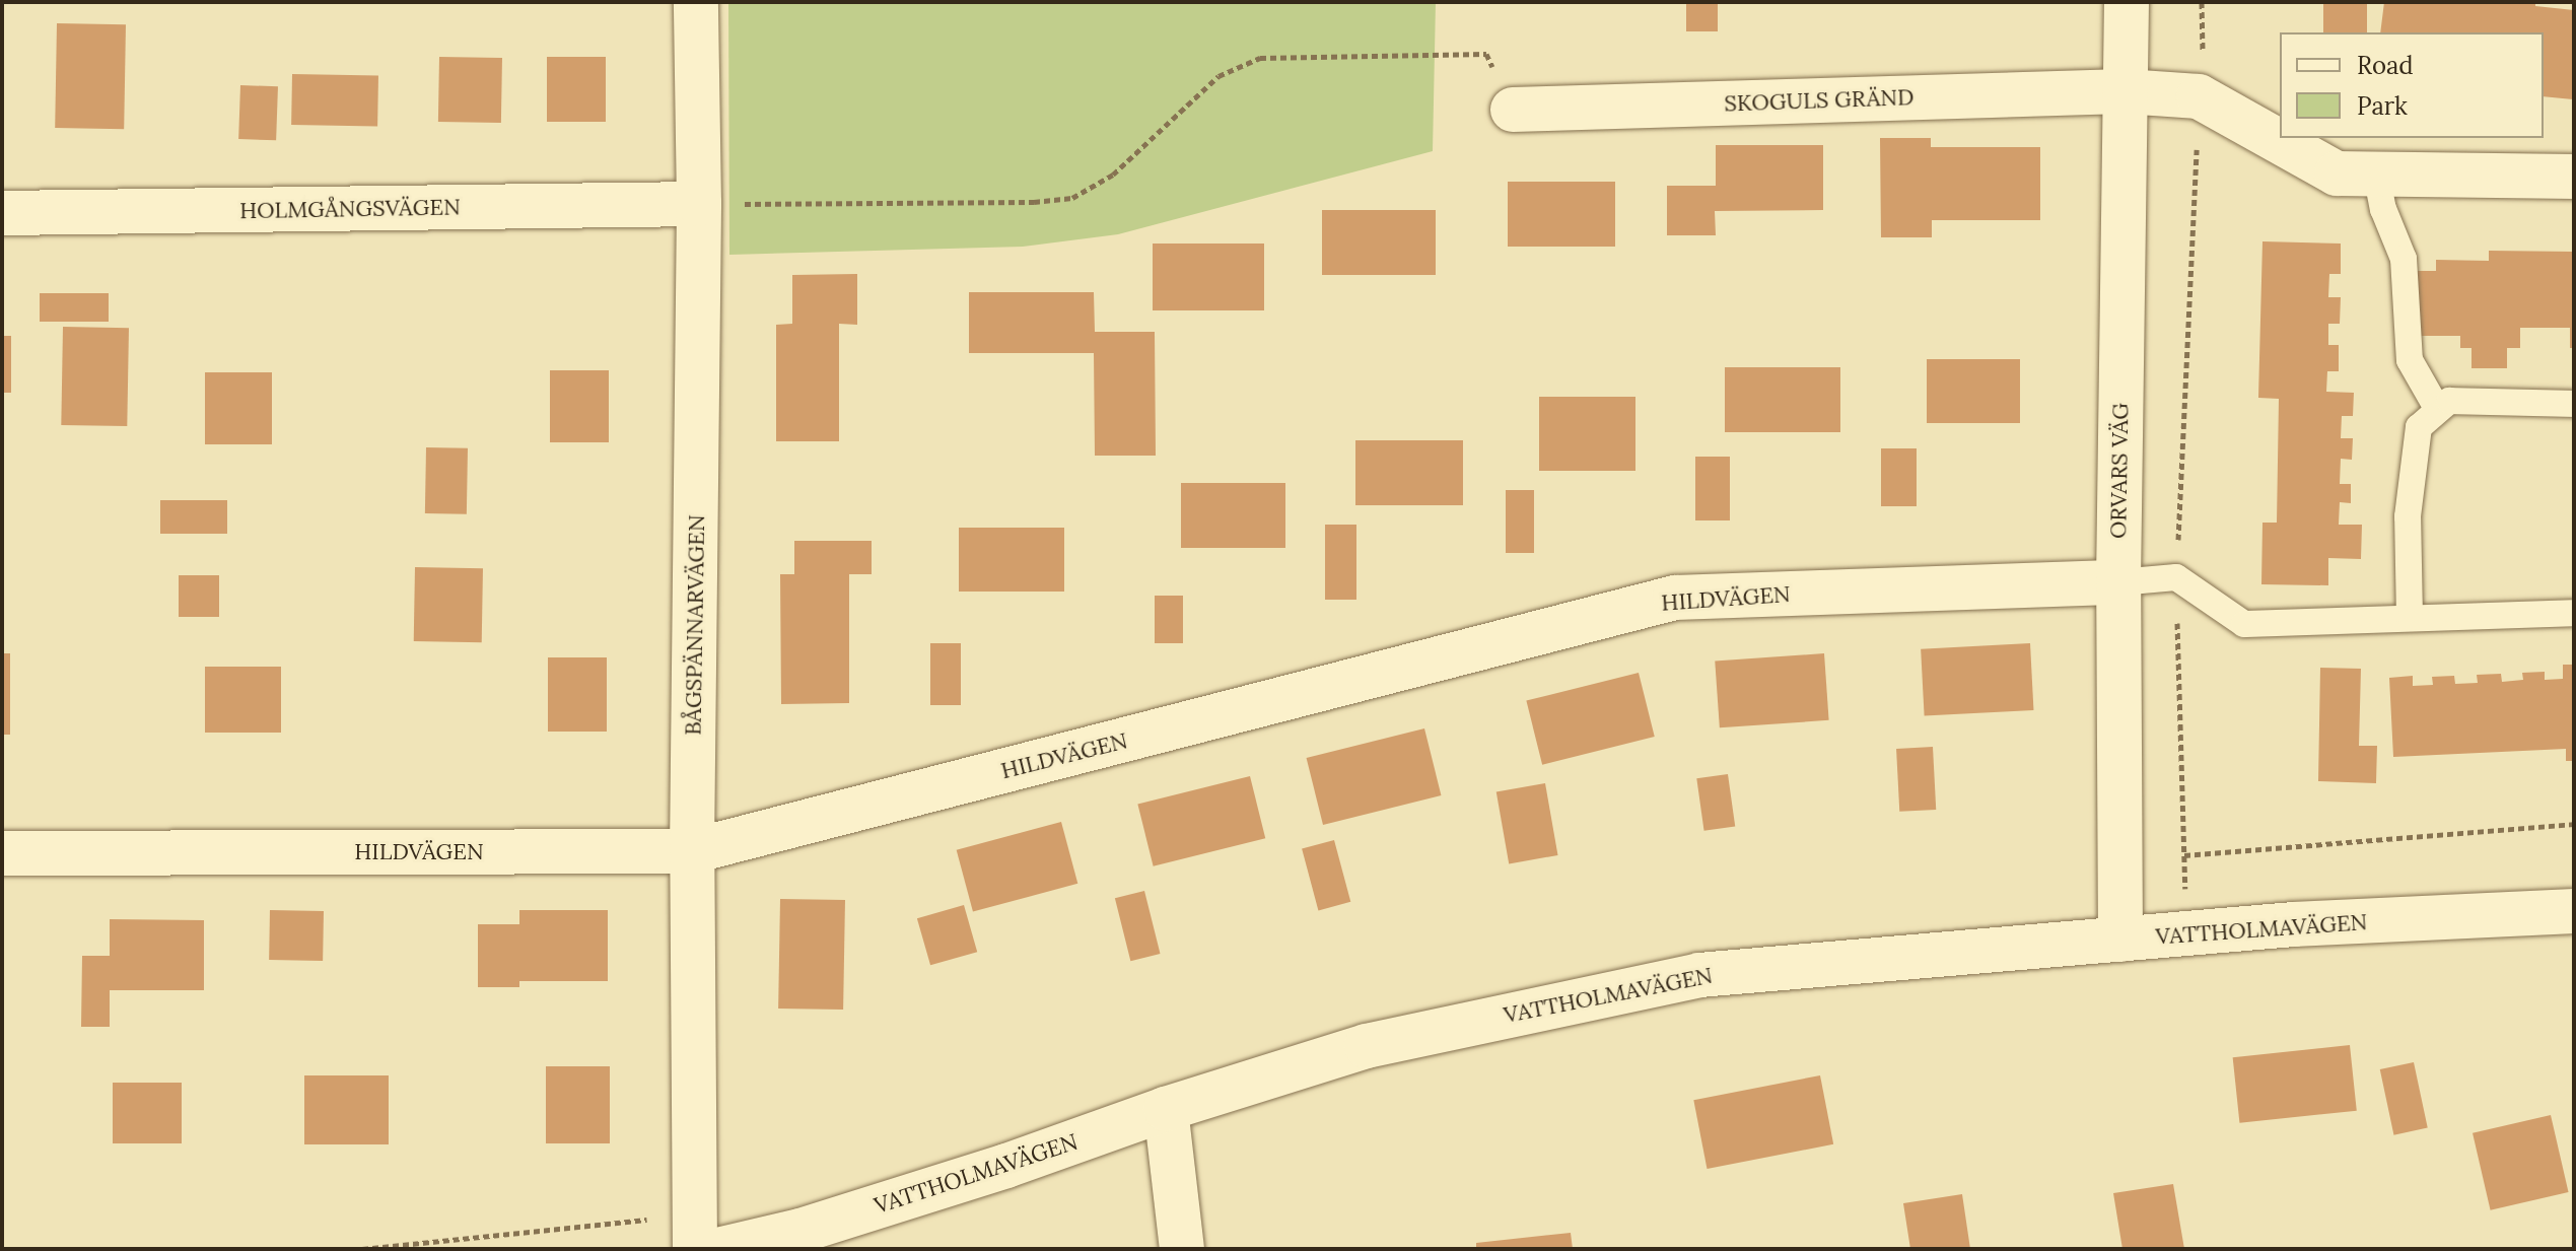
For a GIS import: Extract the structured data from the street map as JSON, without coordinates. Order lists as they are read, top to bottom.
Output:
{
  "streets": {
    "street": [
      "SKOGULS GRÄND",
      "HOLMGÅNGSVÄGEN",
      "ORVARS VÄG",
      "HILDVÄGEN",
      "BÅGSPÄNNARVÄGEN",
      "VATTHOLMAVÄGEN"
    ]
  },
  "crossings": [
    ["SKOGULS GRÄND", "ORVARS VÄG"],
    ["HOLMGÅNGSVÄGEN", "BÅGSPÄNNARVÄGEN"],
    ["ORVARS VÄG", "HILDVÄGEN"],
    ["ORVARS VÄG", "VATTHOLMAVÄGEN"],
    ["HILDVÄGEN", "BÅGSPÄNNARVÄGEN"]
  ],
  "legend": ["Road", "Park"]
}
